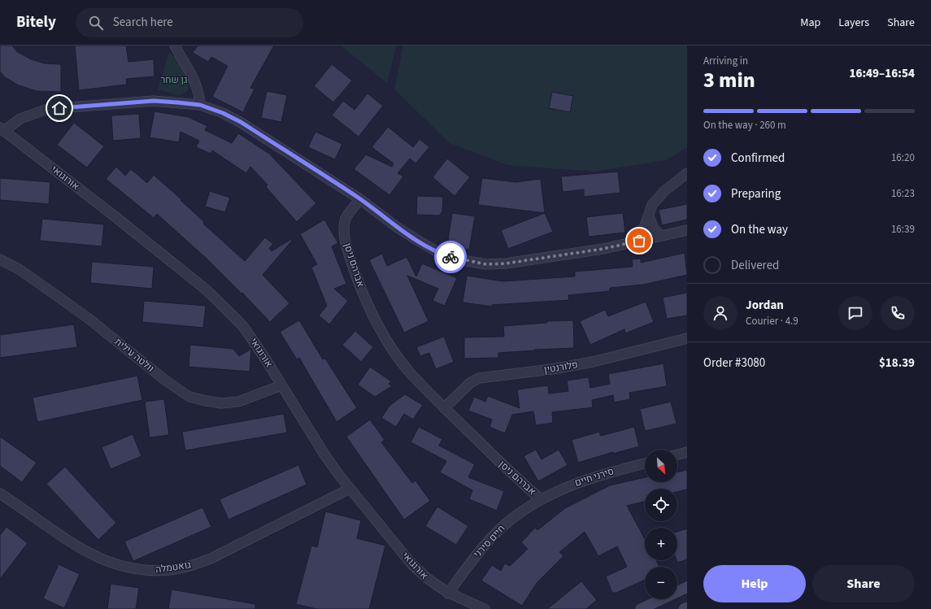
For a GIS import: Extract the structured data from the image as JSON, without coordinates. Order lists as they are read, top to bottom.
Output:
{
  "streets": {
    "street": [
      "אורוגואי",
      "אברהם ניסן",
      "וולטה עילית",
      "פלורנטין",
      "סירני חיים",
      "חיים סירני",
      "גואטמלה"
    ]
  },
  "crossings": [
    ["אורוגואי", "וולטה עילית"],
    ["אורוגואי", "חיים סירני"],
    ["אורוגואי", "גואטמלה"],
    ["אברהם ניסן", "פלורנטין"],
    ["אברהם ניסן", "סירני חיים"],
    ["אברהם ניסן", "חיים סירני"],
    ["סירני חיים", "חיים סירני"]
  ],
  "parks": ["גן שחר"],
  "north": "bottom right",
  "page": {
    "header": "Bitely",
    "search": "Search here",
    "nav": ["Map", "Layers", "Share"],
    "heading": ["3 min", "Arriving in", "16:49–16:54"],
    "panel": [
      "Jordan",
      "Courier · 4.9",
      "Order #3080",
      "$18.39"
    ],
    "bar": "On the way · 260 m",
    "list": [
      ["Confirmed", "16:20"],
      ["Preparing", "16:23"],
      ["On the way", "16:39"],
      "Delivered"
    ],
    "map_buttons": ["+", "−"],
    "buttons": ["Help", "Share"]
  }
}
